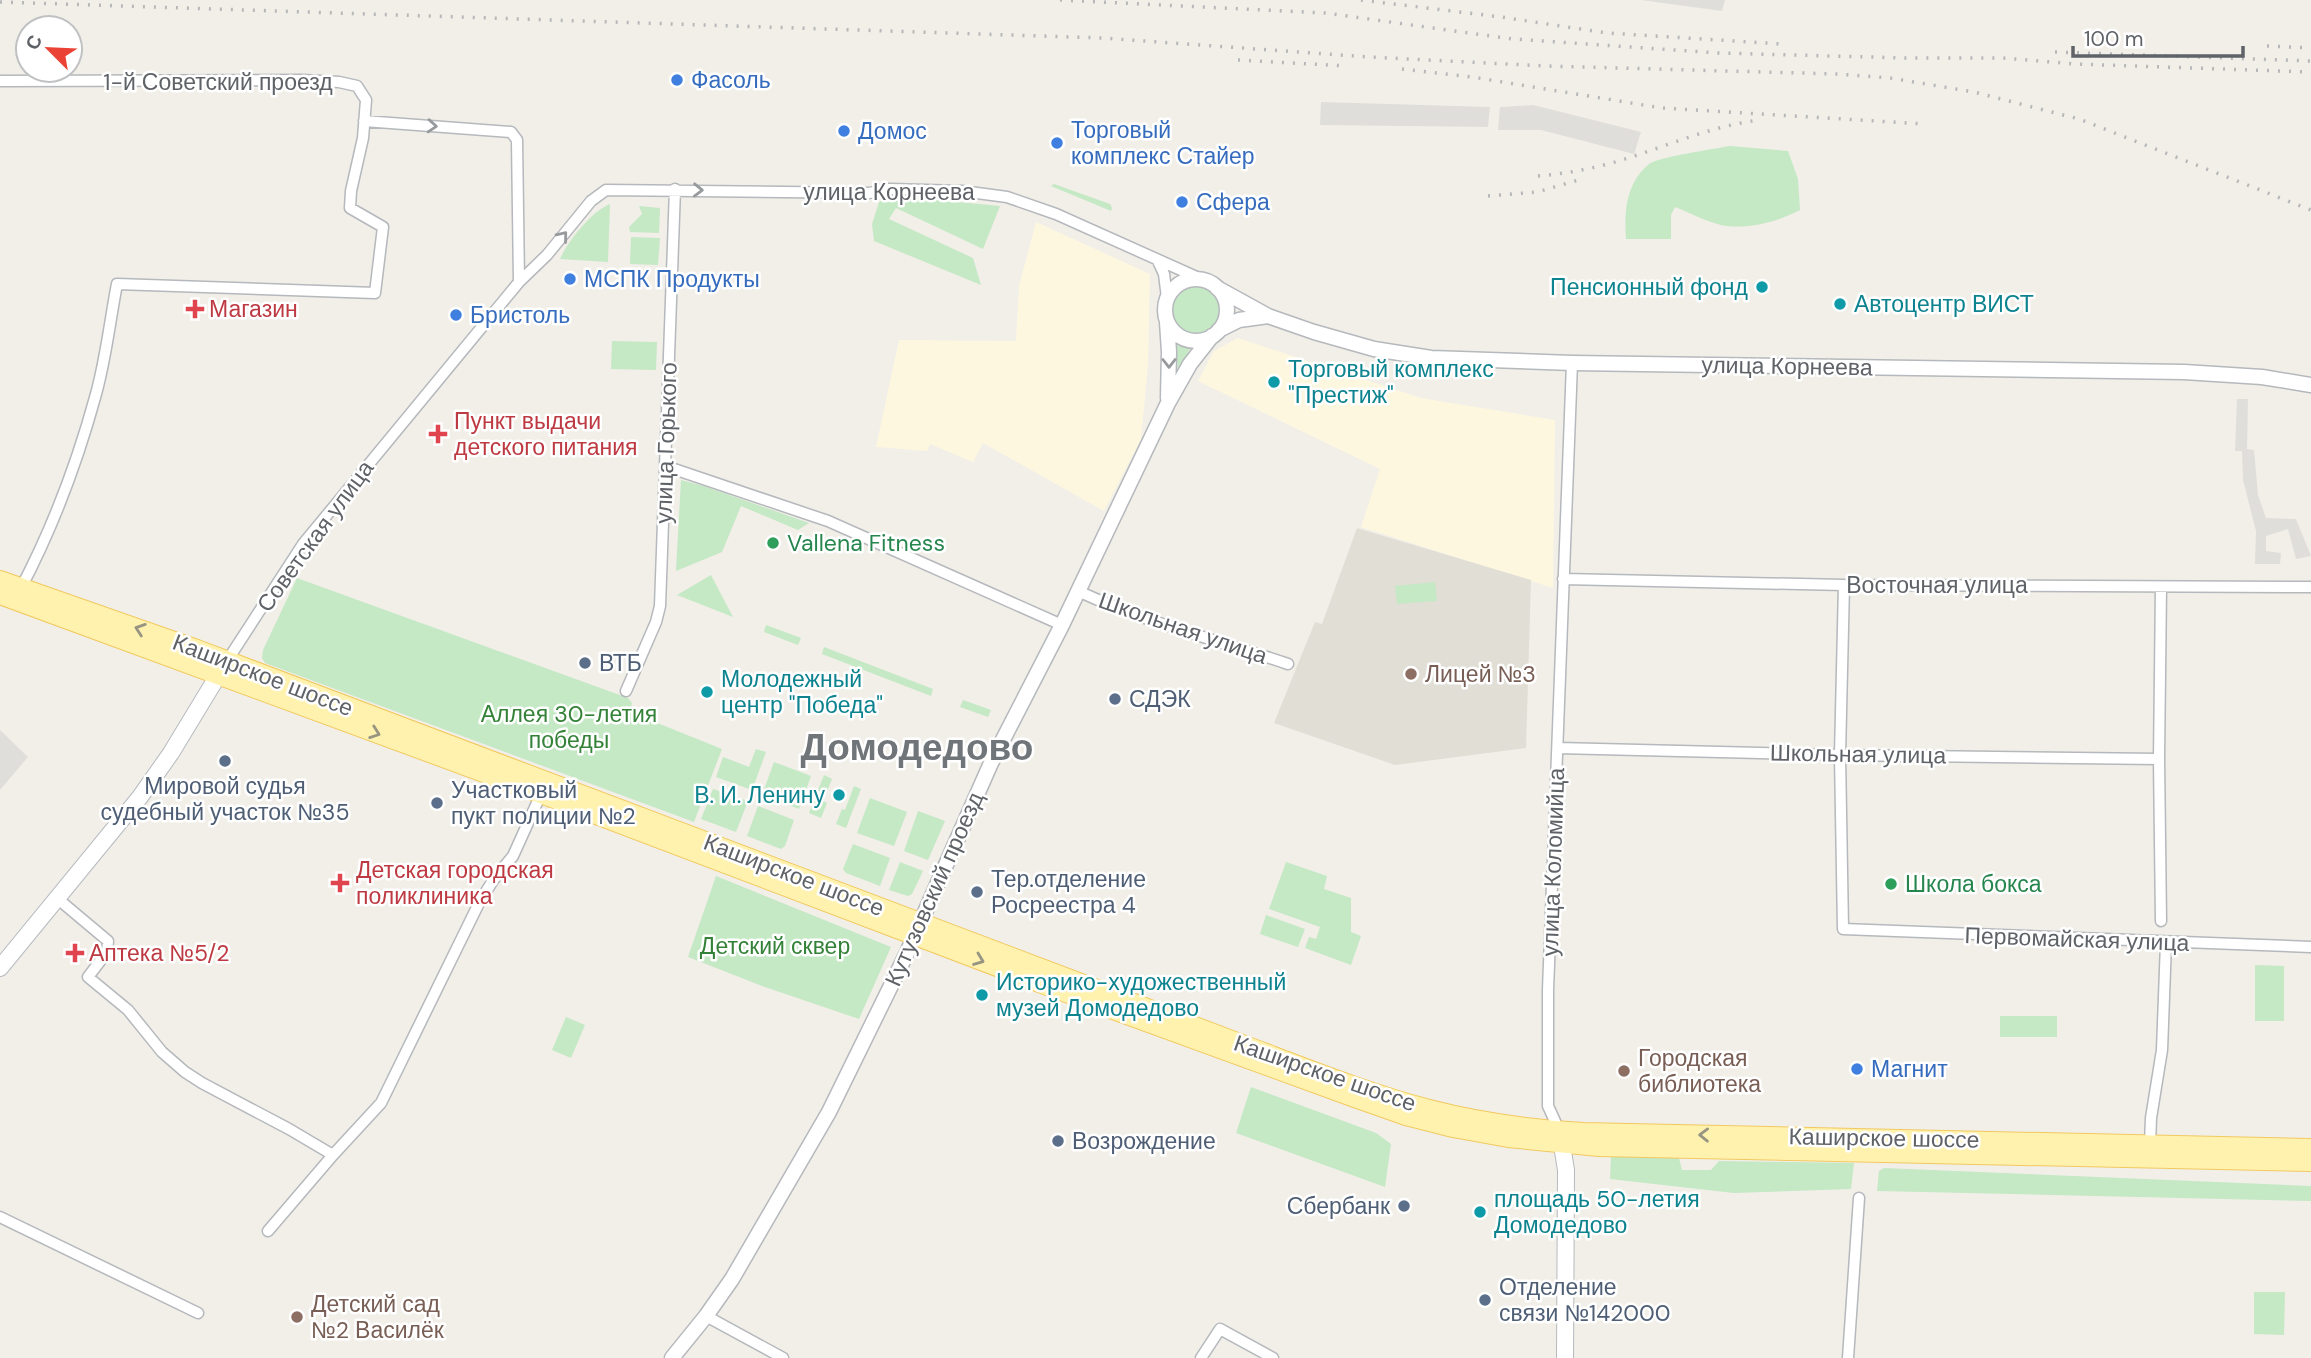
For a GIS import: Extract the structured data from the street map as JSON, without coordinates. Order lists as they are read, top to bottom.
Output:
{
  "streets": {
    "main road": ["Советская улица", "Каширское шоссе", "улица Коломийца"],
    "street": [
      "1-й Советский проезд",
      "улица Корнеева",
      "улица Горького",
      "Восточная улица",
      "Школьная улица",
      "Кутузовский проезд",
      "Первомайская улица"
    ]
  },
  "crossings": [
    ["1-й Советский проезд", "Каширское шоссе"],
    ["улица Корнеева", "улица Горького"],
    ["улица Корнеева", "Советская улица"],
    ["улица Корнеева", "улица Коломийца"],
    ["улица Корнеева", "Кутузовский проезд"],
    ["Советская улица", "Каширское шоссе"],
    ["Восточная улица", "улица Коломийца"],
    ["Школьная улица", "улица Коломийца"],
    ["Школьная улица", "Кутузовский проезд"],
    ["Школьная улица", "Первомайская улица"],
    ["Каширское шоссе", "улица Коломийца"],
    ["Каширское шоссе", "Кутузовский проезд"]
  ],
  "districts": ["Домодедово"],
  "parks": ["Аллея 30-летия победы", "Детский сквер"],
  "places": {
    "other": [
      "Фасоль",
      "Домос",
      "Торговый комплекс Стайер",
      "Сфера",
      "МСПК Продукты",
      "Пенсионный фонд",
      "Автоцентр ВИСТ",
      "Бристоль",
      "Торговый комплекс \"Престиж\"",
      "Vallena Fitness",
      "ВТБ",
      "Лицей №3",
      "Молодежный центр \"Победа\"",
      "СДЭК",
      "Мировой судья судебный участок №35",
      "В. И. Ленину",
      "Участковый пукт полиции №2",
      "Школа бокса",
      "Тер.отделение Росреестра 4",
      "Историко-художественный музей Домодедово",
      "Магнит",
      "Городская библиотека",
      "Возрождение",
      "Сбербанк",
      "площадь 50-летия Домодедово",
      "Отделение связи №142000",
      "Детский сад №2 Василёк"
    ],
    "health": [
      "Магазин",
      "Пункт выдачи детского питания",
      "Детская городская поликлиника",
      "Аптека №5/2"
    ]
  },
  "scale_bar": "100 m",
  "north": "top left"
}
